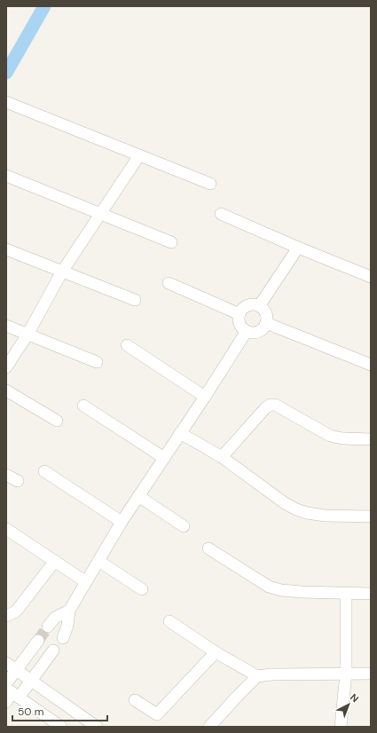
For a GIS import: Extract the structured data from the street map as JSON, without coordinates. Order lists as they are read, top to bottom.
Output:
{
  "scale_bar": "50 m",
  "north": "top right"
}
